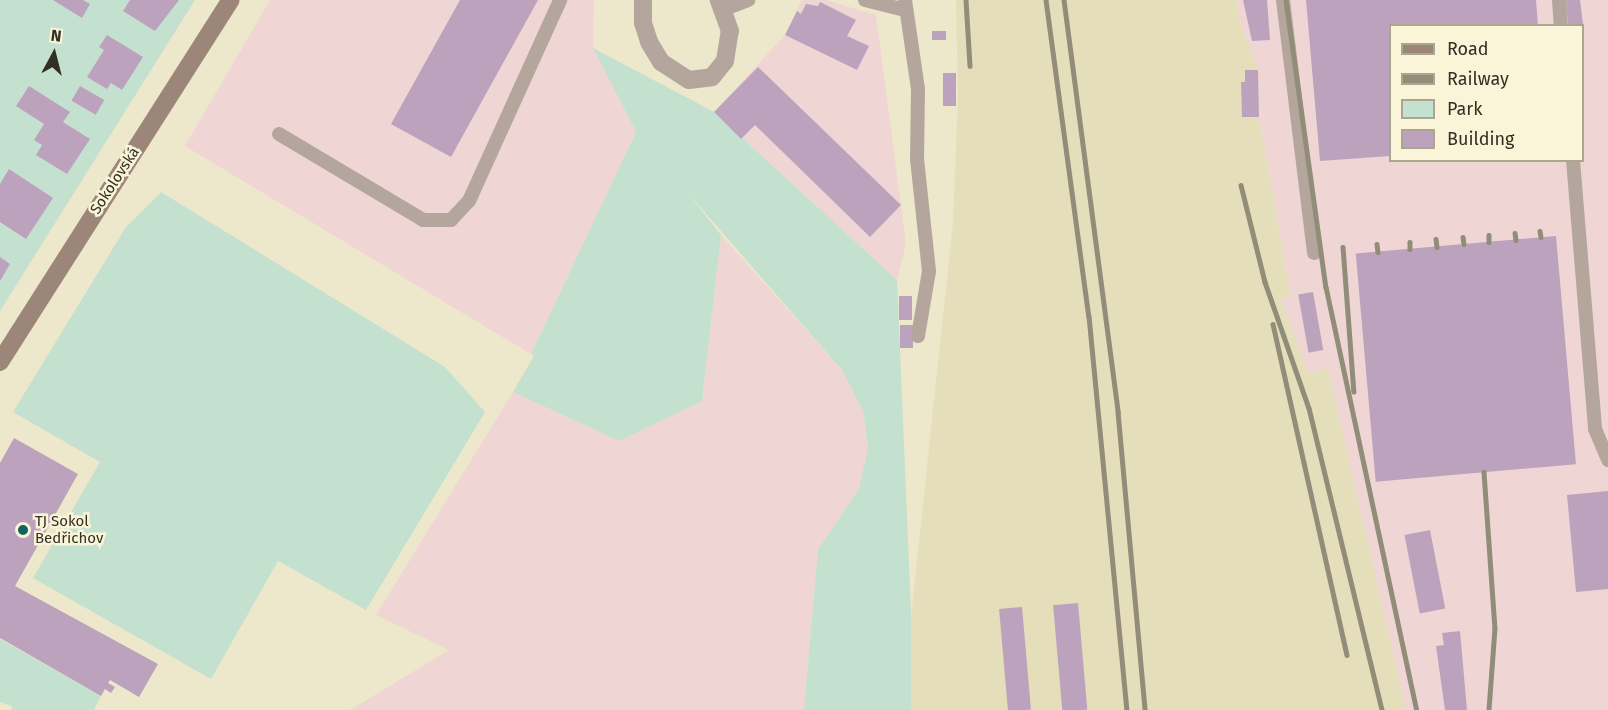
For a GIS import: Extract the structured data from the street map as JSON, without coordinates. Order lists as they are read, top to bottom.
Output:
{
  "streets": {
    "street": ["Sokolovská"]
  },
  "places": ["TJ Sokol Bedřichov"],
  "legend": [
    "Road",
    "Railway",
    "Park",
    "Building"
  ],
  "north": "top"
}
